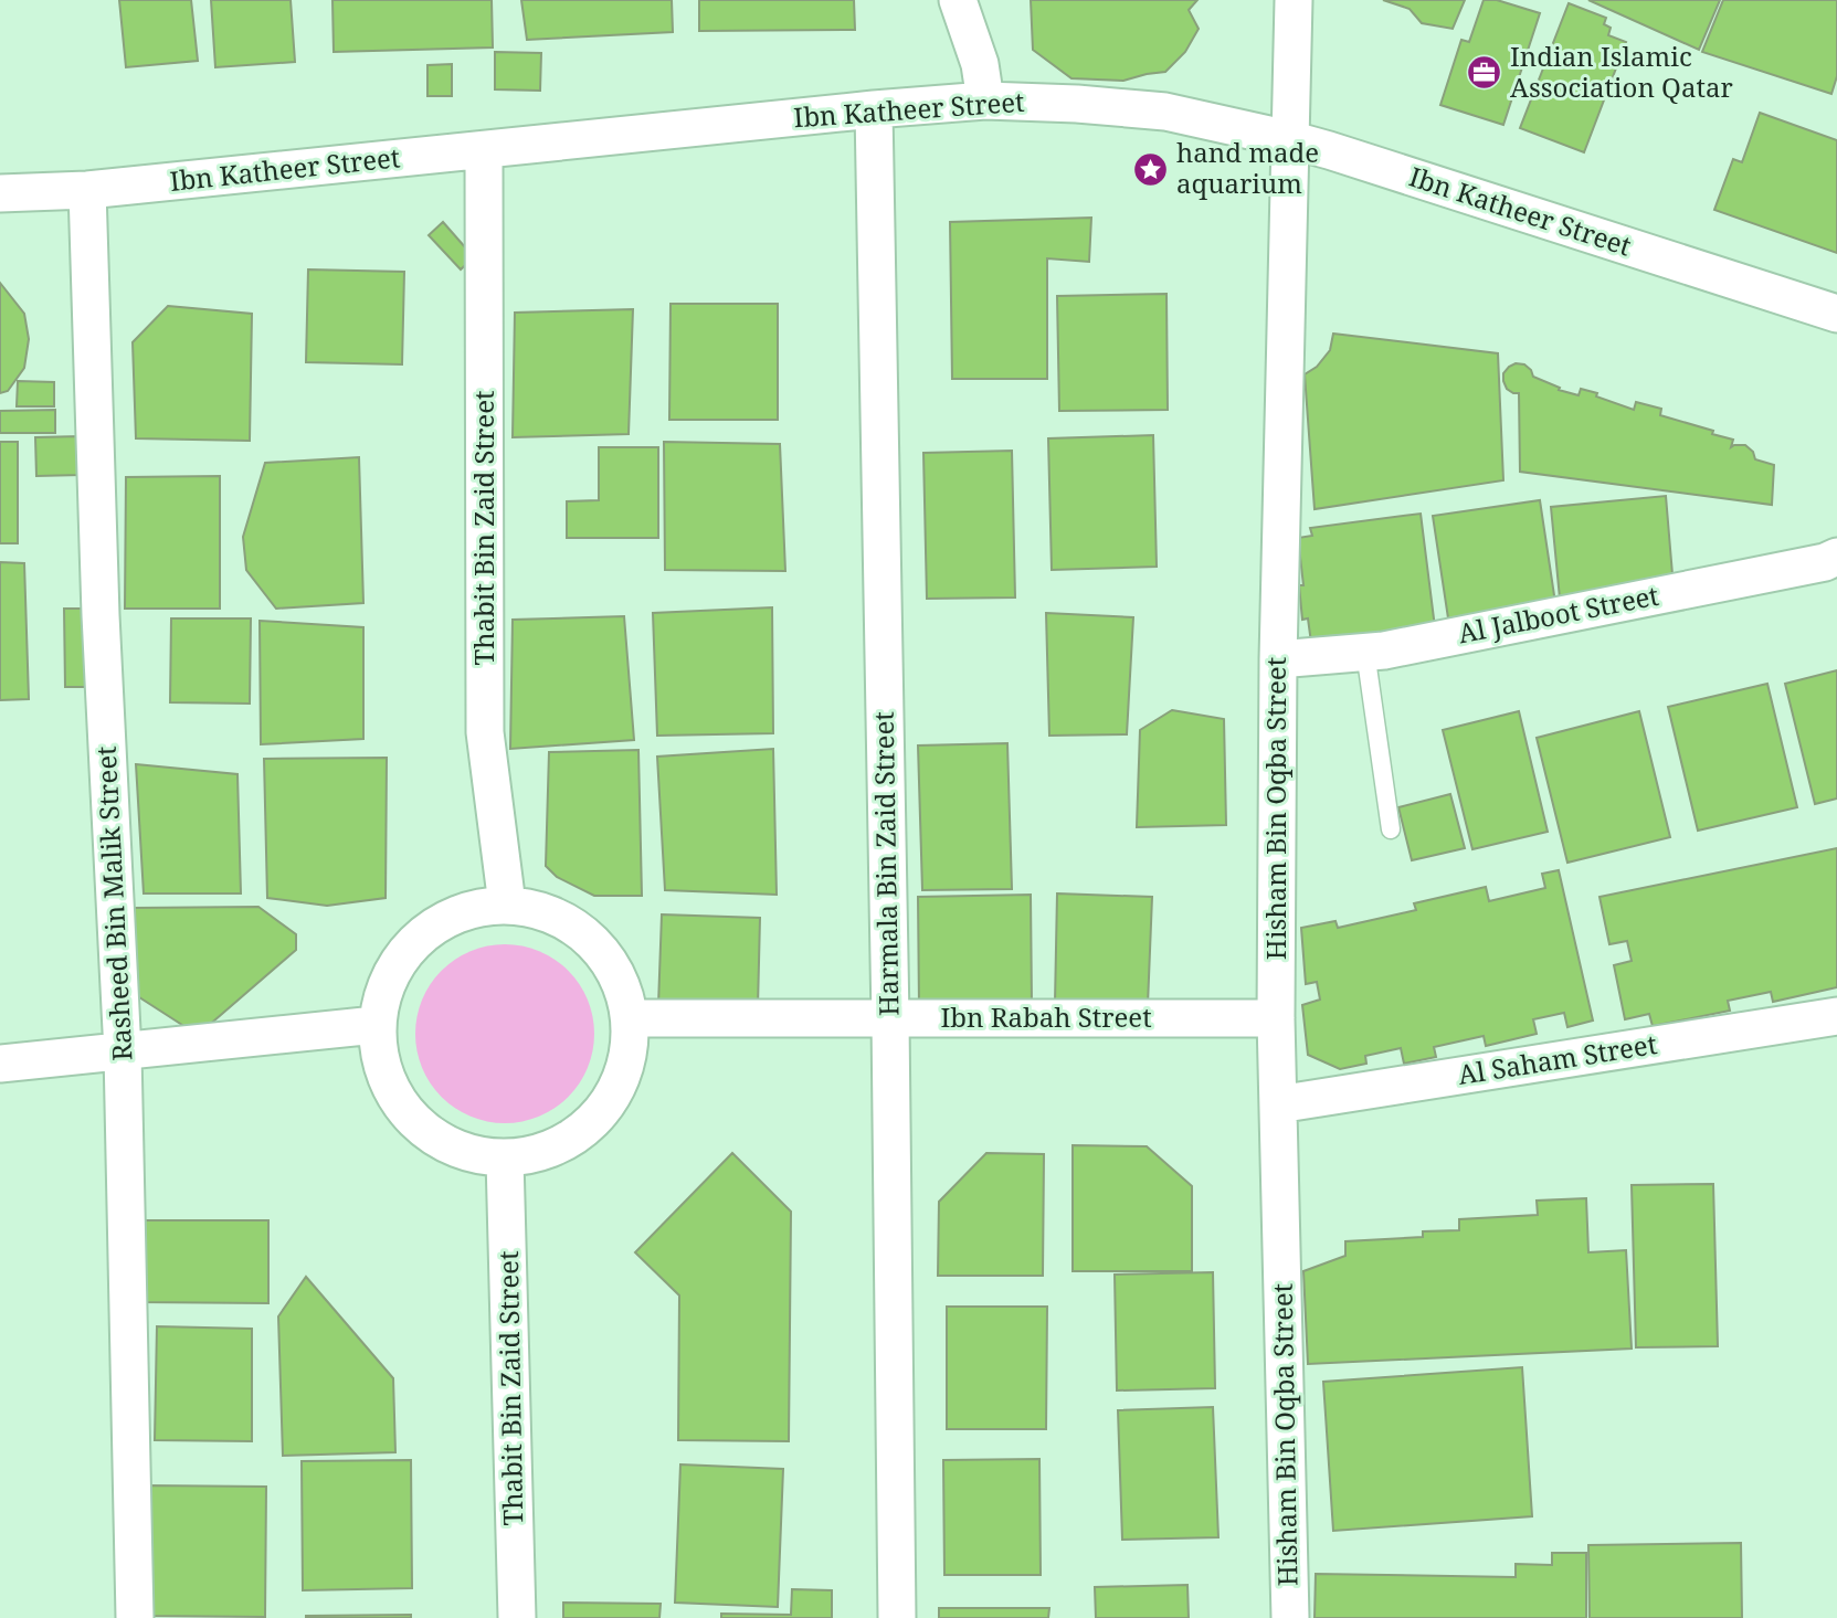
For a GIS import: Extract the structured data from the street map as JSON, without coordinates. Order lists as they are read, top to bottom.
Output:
{
  "streets": {
    "street": [
      "Ibn Katheer Street",
      "Thabit Bin Zaid Street",
      "Al Jalboot Street",
      "Hisham Bin Oqba Street",
      "Harmala Bin Zaid Street",
      "Rasheed Bin Malik Street",
      "Ibn Rabah Street",
      "Al Saham Street"
    ]
  },
  "crossings": [
    ["Ibn Katheer Street", "Thabit Bin Zaid Street"],
    ["Ibn Katheer Street", "Hisham Bin Oqba Street"],
    ["Ibn Katheer Street", "Harmala Bin Zaid Street"],
    ["Ibn Katheer Street", "Rasheed Bin Malik Street"],
    ["Thabit Bin Zaid Street", "Ibn Rabah Street"],
    ["Al Jalboot Street", "Hisham Bin Oqba Street"],
    ["Hisham Bin Oqba Street", "Ibn Rabah Street"],
    ["Hisham Bin Oqba Street", "Al Saham Street"],
    ["Harmala Bin Zaid Street", "Ibn Rabah Street"]
  ],
  "places": {
    "office": ["Indian Islamic Association Qatar"],
    "place": ["hand made aquarium"]
  }
}
